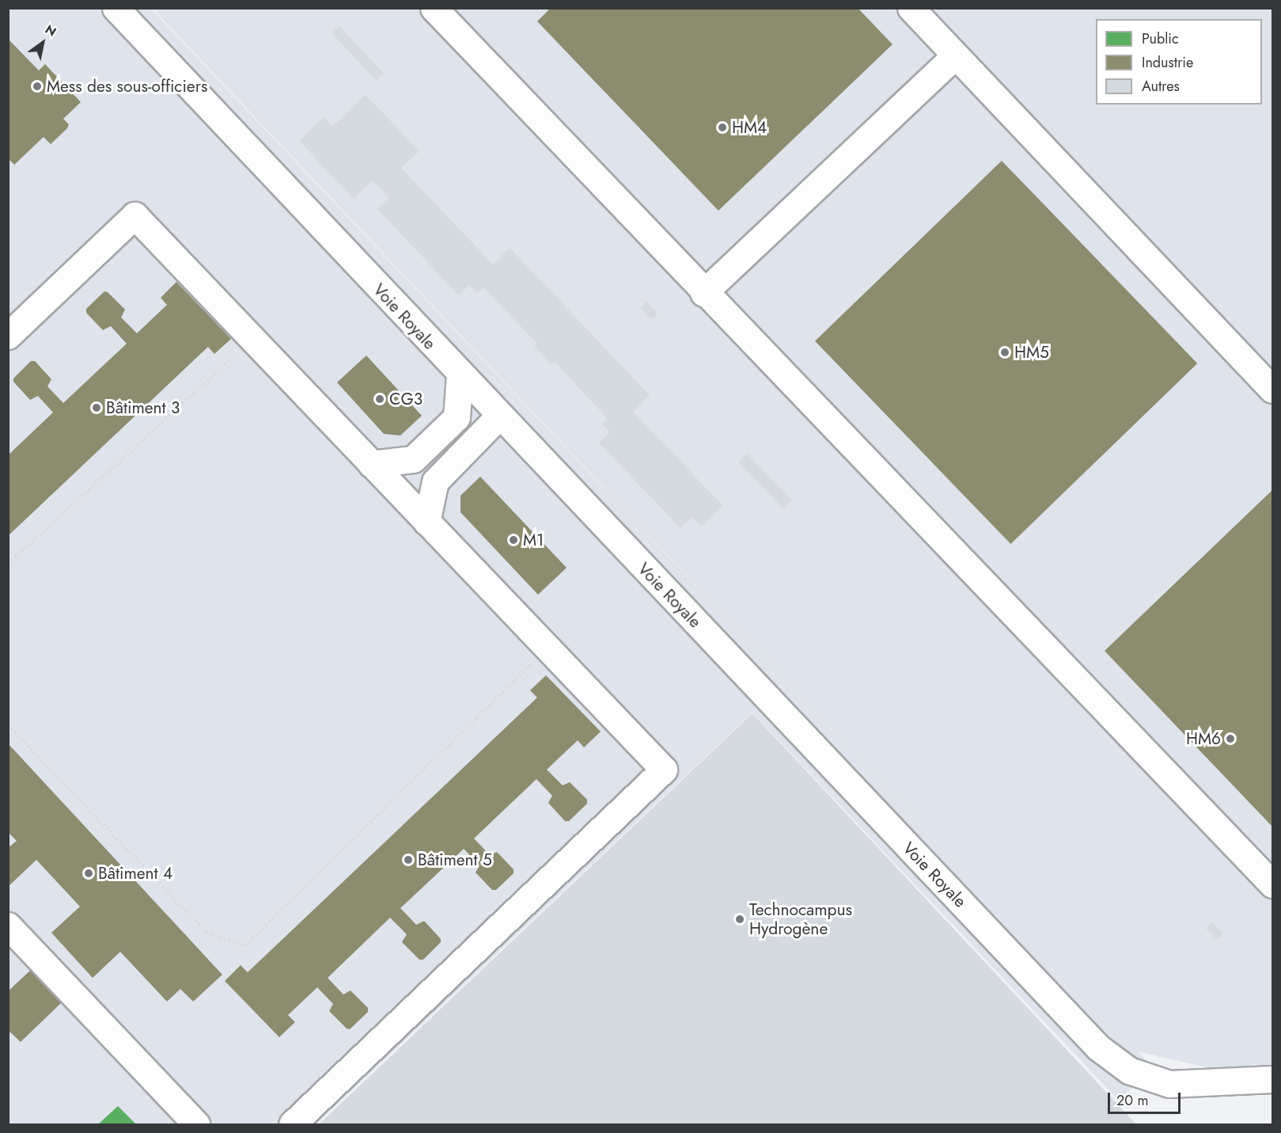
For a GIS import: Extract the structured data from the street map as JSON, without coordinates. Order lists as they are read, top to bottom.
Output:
{
  "streets": {
    "lane": ["Voie Royale"]
  },
  "places": [
    "Mess des sous-officiers",
    "HM4",
    "HM5",
    "CG3",
    "Bâtiment 3",
    "M1",
    "HM6",
    "Bâtiment 5",
    "Bâtiment 4",
    "Technocampus Hydrogène"
  ],
  "legend": ["Public", "Industrie", "Autres"],
  "scale_bar": "20 m",
  "north": "top right"
}
